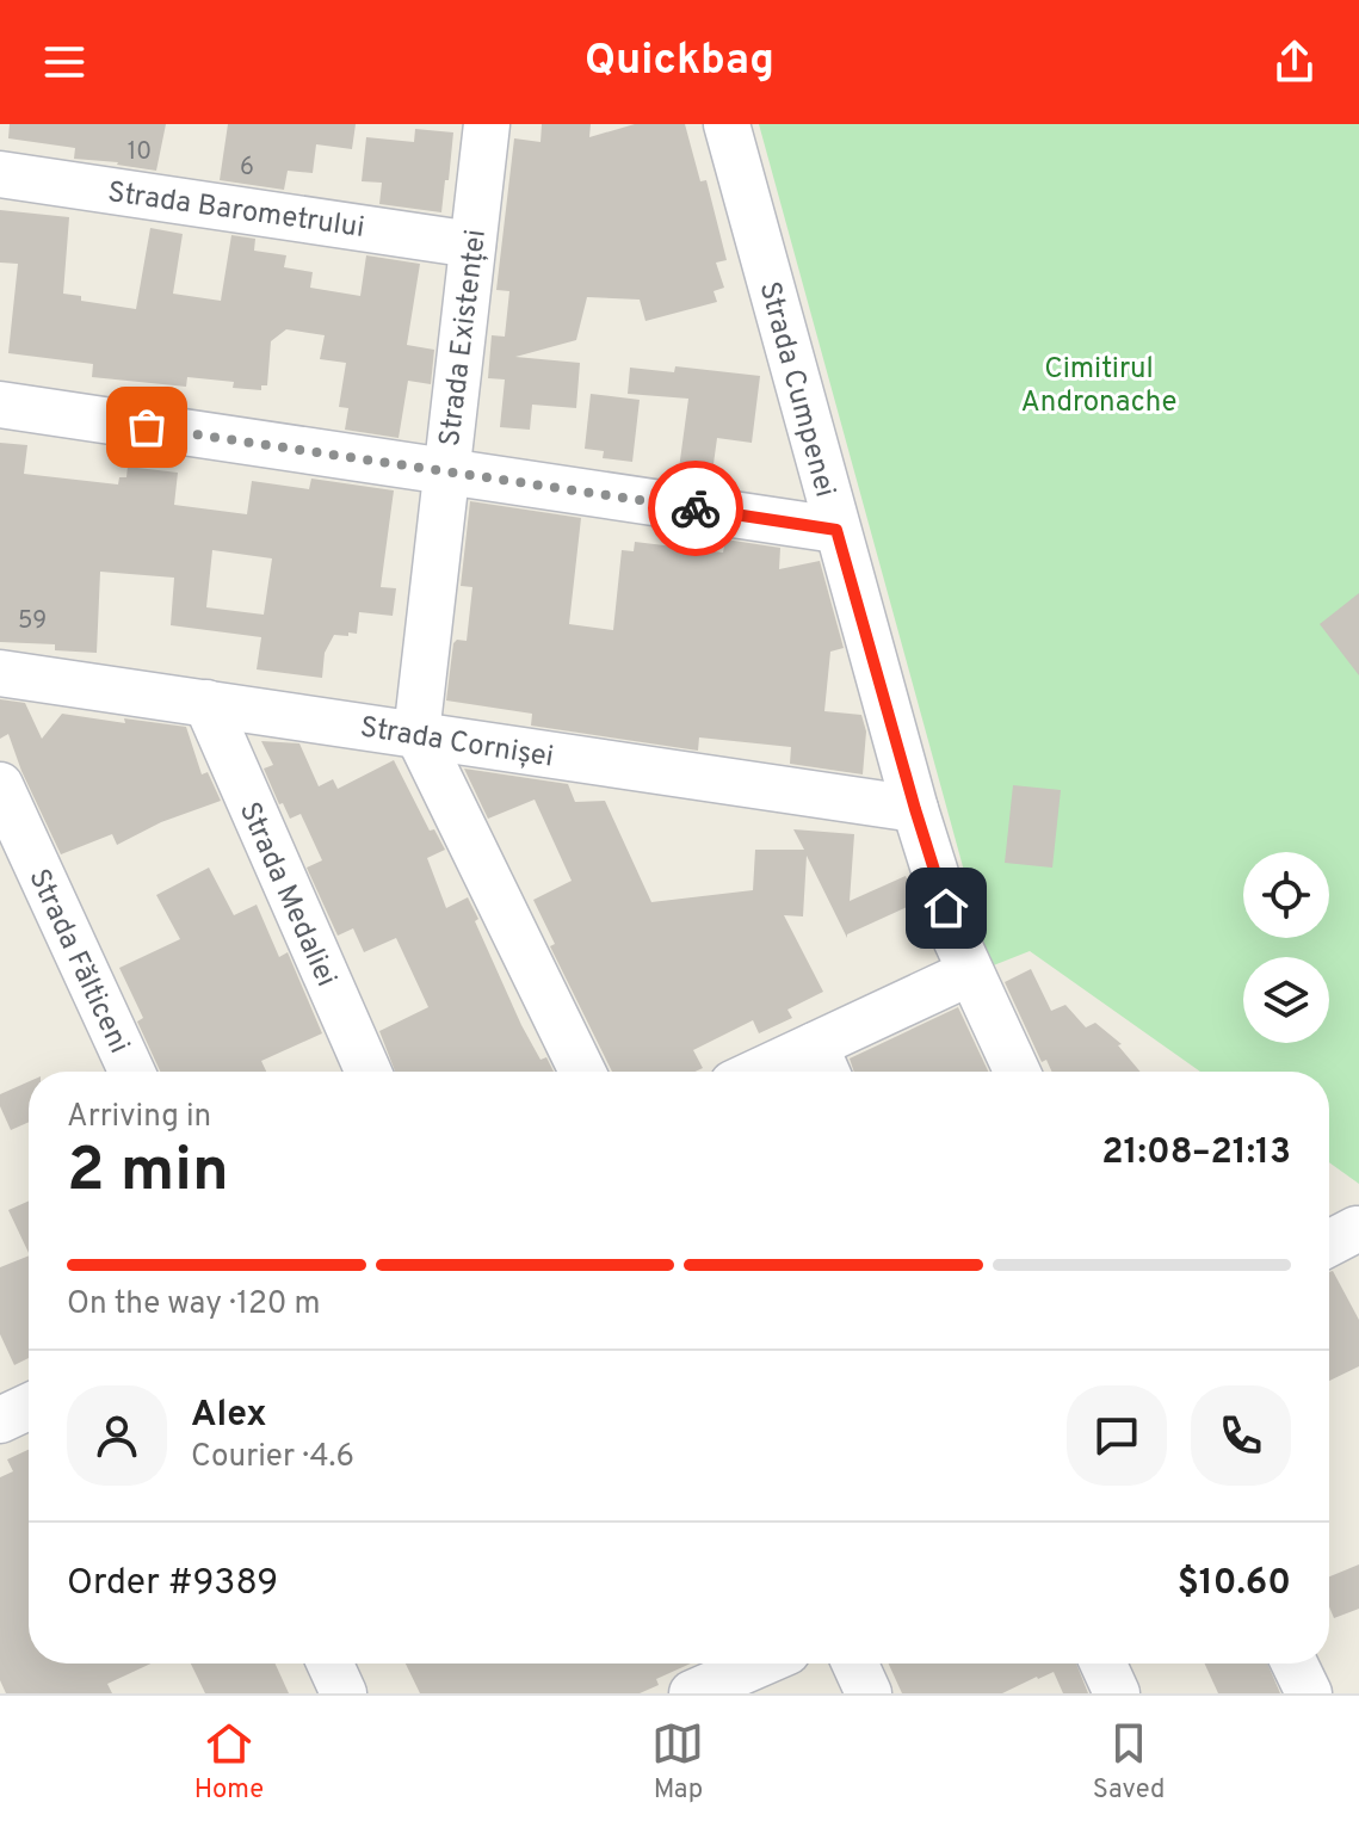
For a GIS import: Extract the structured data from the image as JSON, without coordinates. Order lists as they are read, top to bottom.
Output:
{
  "streets": {
    "street": [
      "Strada Barometrului",
      "Strada Existenței",
      "Strada Cumpenei",
      "Strada Cornișei",
      "Strada Medaliei",
      "Strada Fălticeni"
    ]
  },
  "crossings": [
    ["Strada Barometrului", "Strada Existenței"],
    ["Strada Existenței", "Strada Cornișei"],
    ["Strada Cumpenei", "Strada Cornișei"],
    ["Strada Cornișei", "Strada Medaliei"]
  ],
  "parks": ["Cimitirul Andronache"],
  "house_numbers": ["10", "6", "59"],
  "page": {
    "header": "Quickbag",
    "heading": ["2 min", "Arriving in", "21:08–21:13"],
    "panel": [
      "Alex",
      "Courier · 4.6",
      "Order #9389",
      "$10.60"
    ],
    "bar": "On the way · 120 m",
    "tabs": ["Home", "Map", "Saved"]
  }
}
